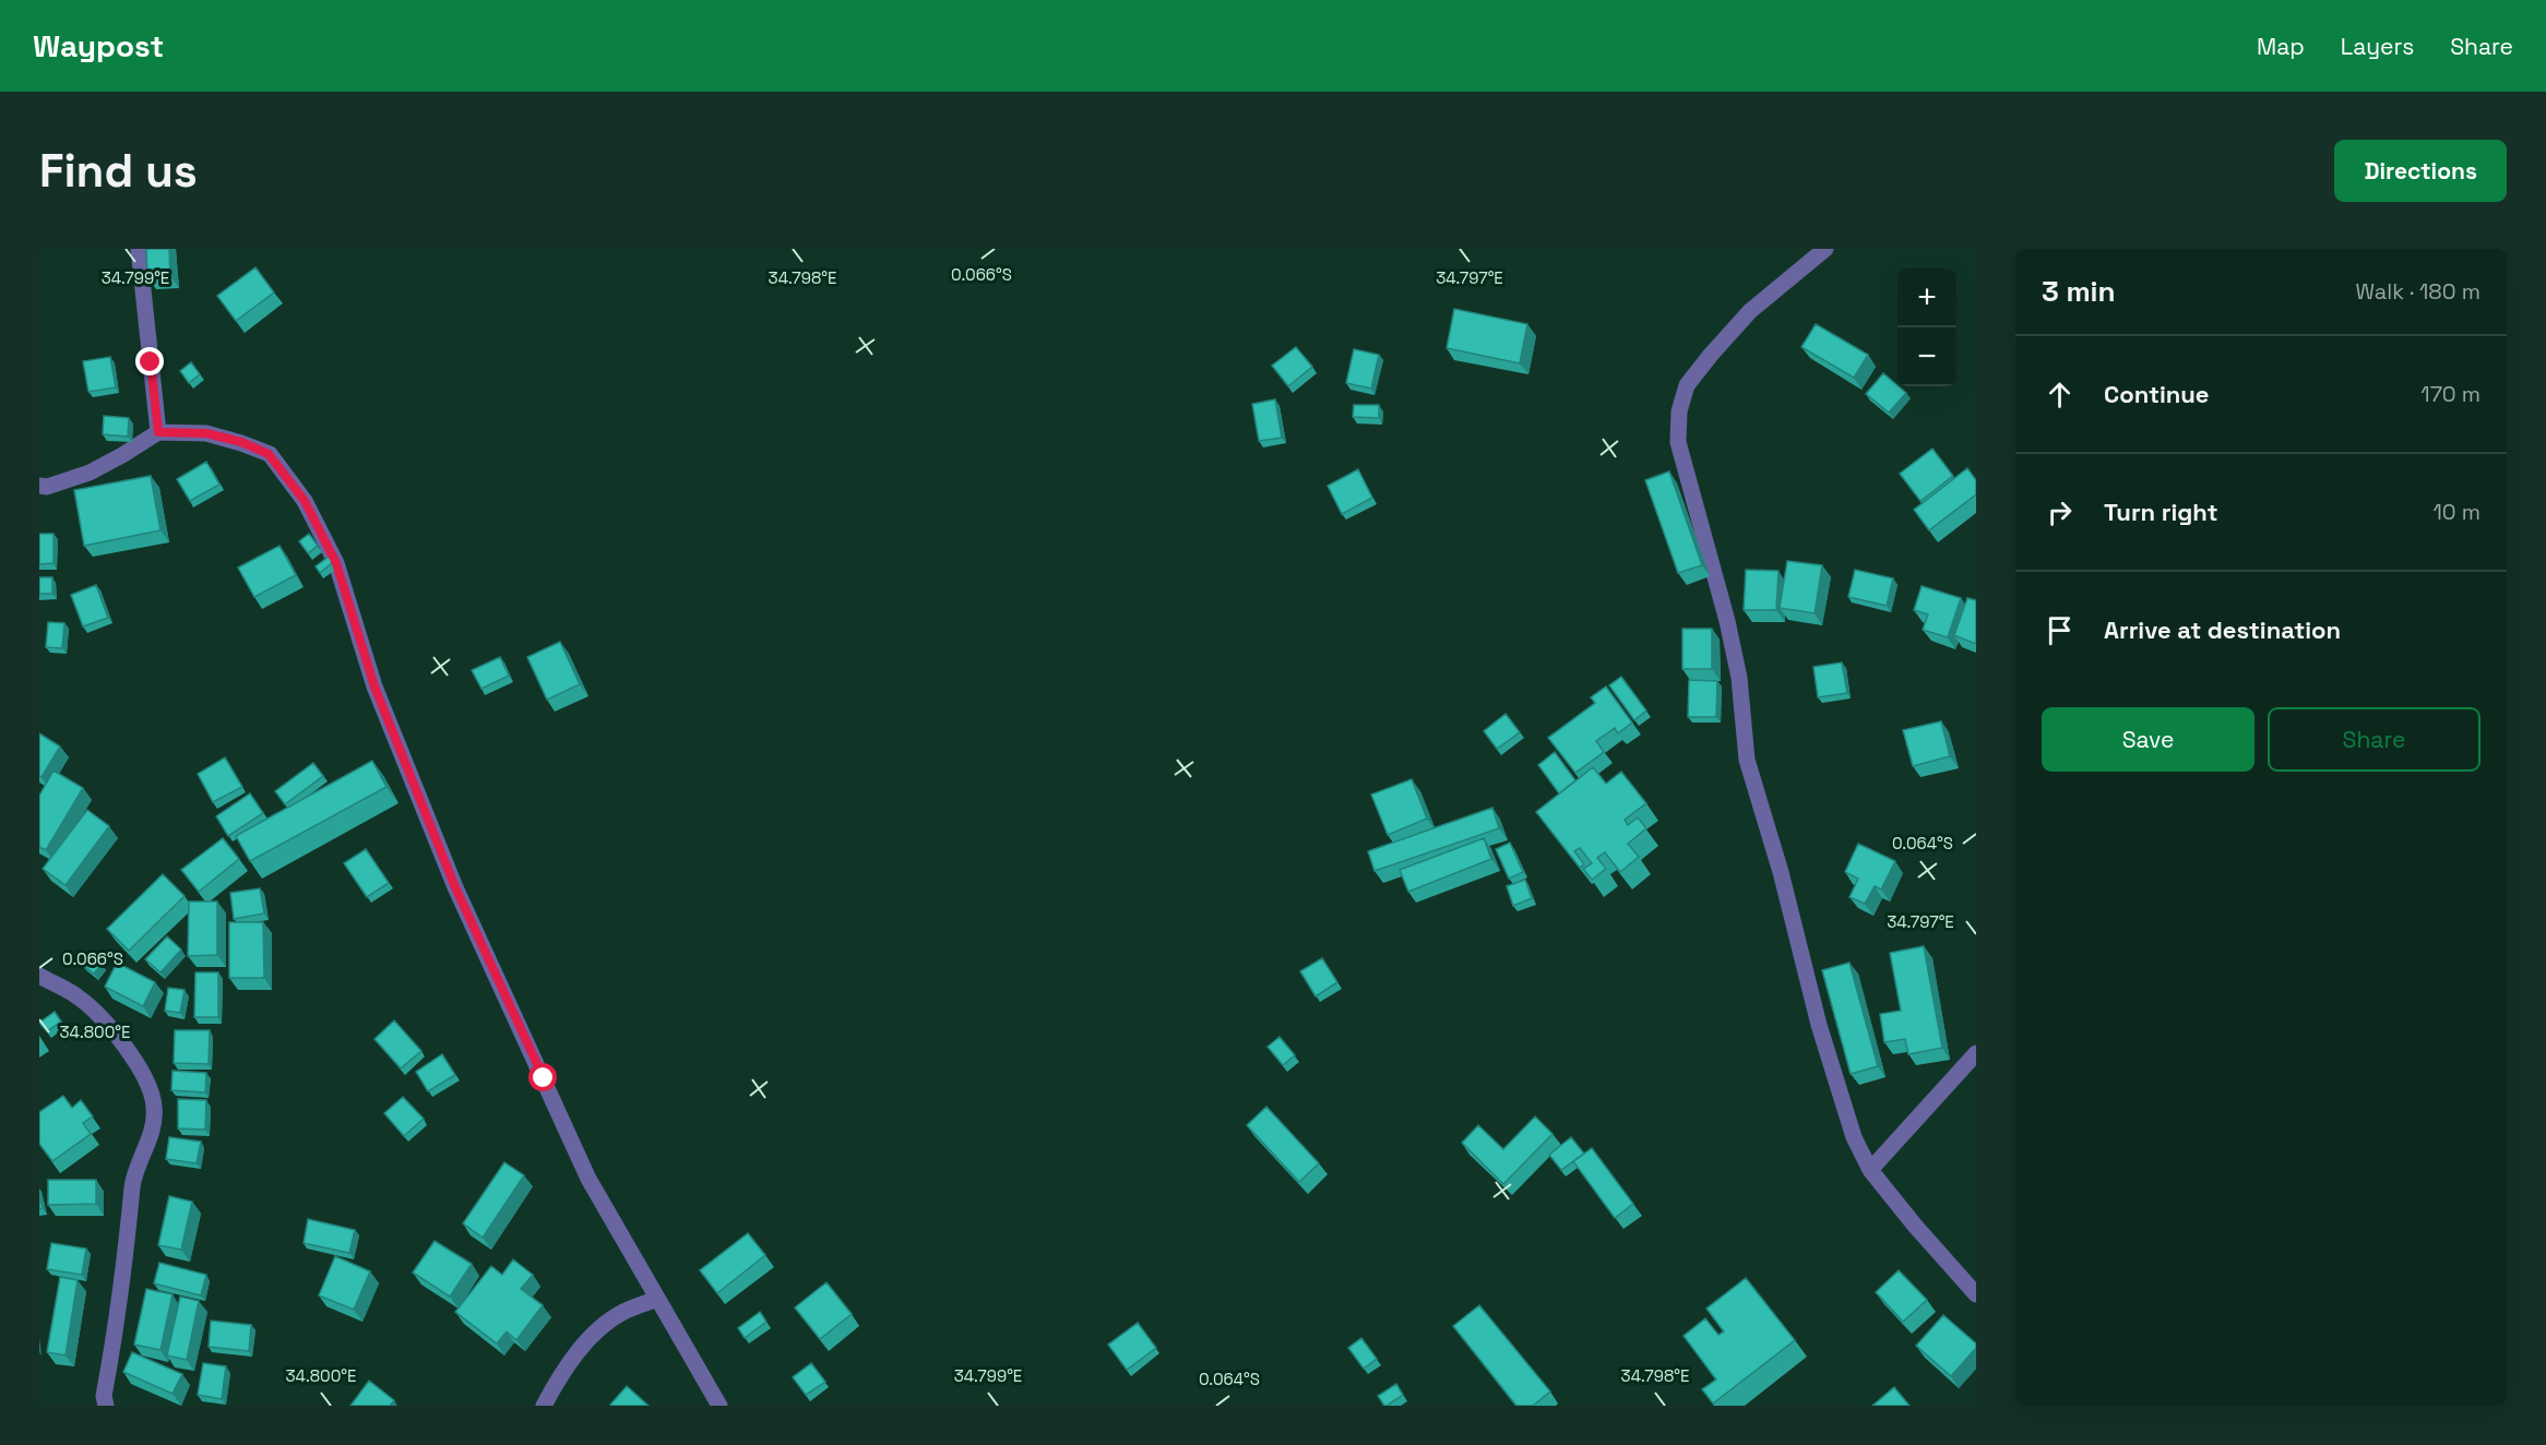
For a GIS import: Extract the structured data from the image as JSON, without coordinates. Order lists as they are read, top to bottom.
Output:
{
  "page": {
    "header": "Waypost",
    "nav": ["Map", "Layers", "Share"],
    "buttons": [
      "Directions",
      ["Save", "Share"]
    ],
    "title": "Find us",
    "heading": ["3 min", "Walk · 180 m"],
    "map_buttons": ["+", "−"],
    "list": [
      ["Continue", "170 m"],
      ["Turn right", "10 m"],
      "Arrive at destination"
    ]
  },
  "coordinates": [
    "0.066°S",
    "34.799°E",
    "34.798°E",
    "34.797°E",
    "0.064°S",
    "34.800°E"
  ]
}
